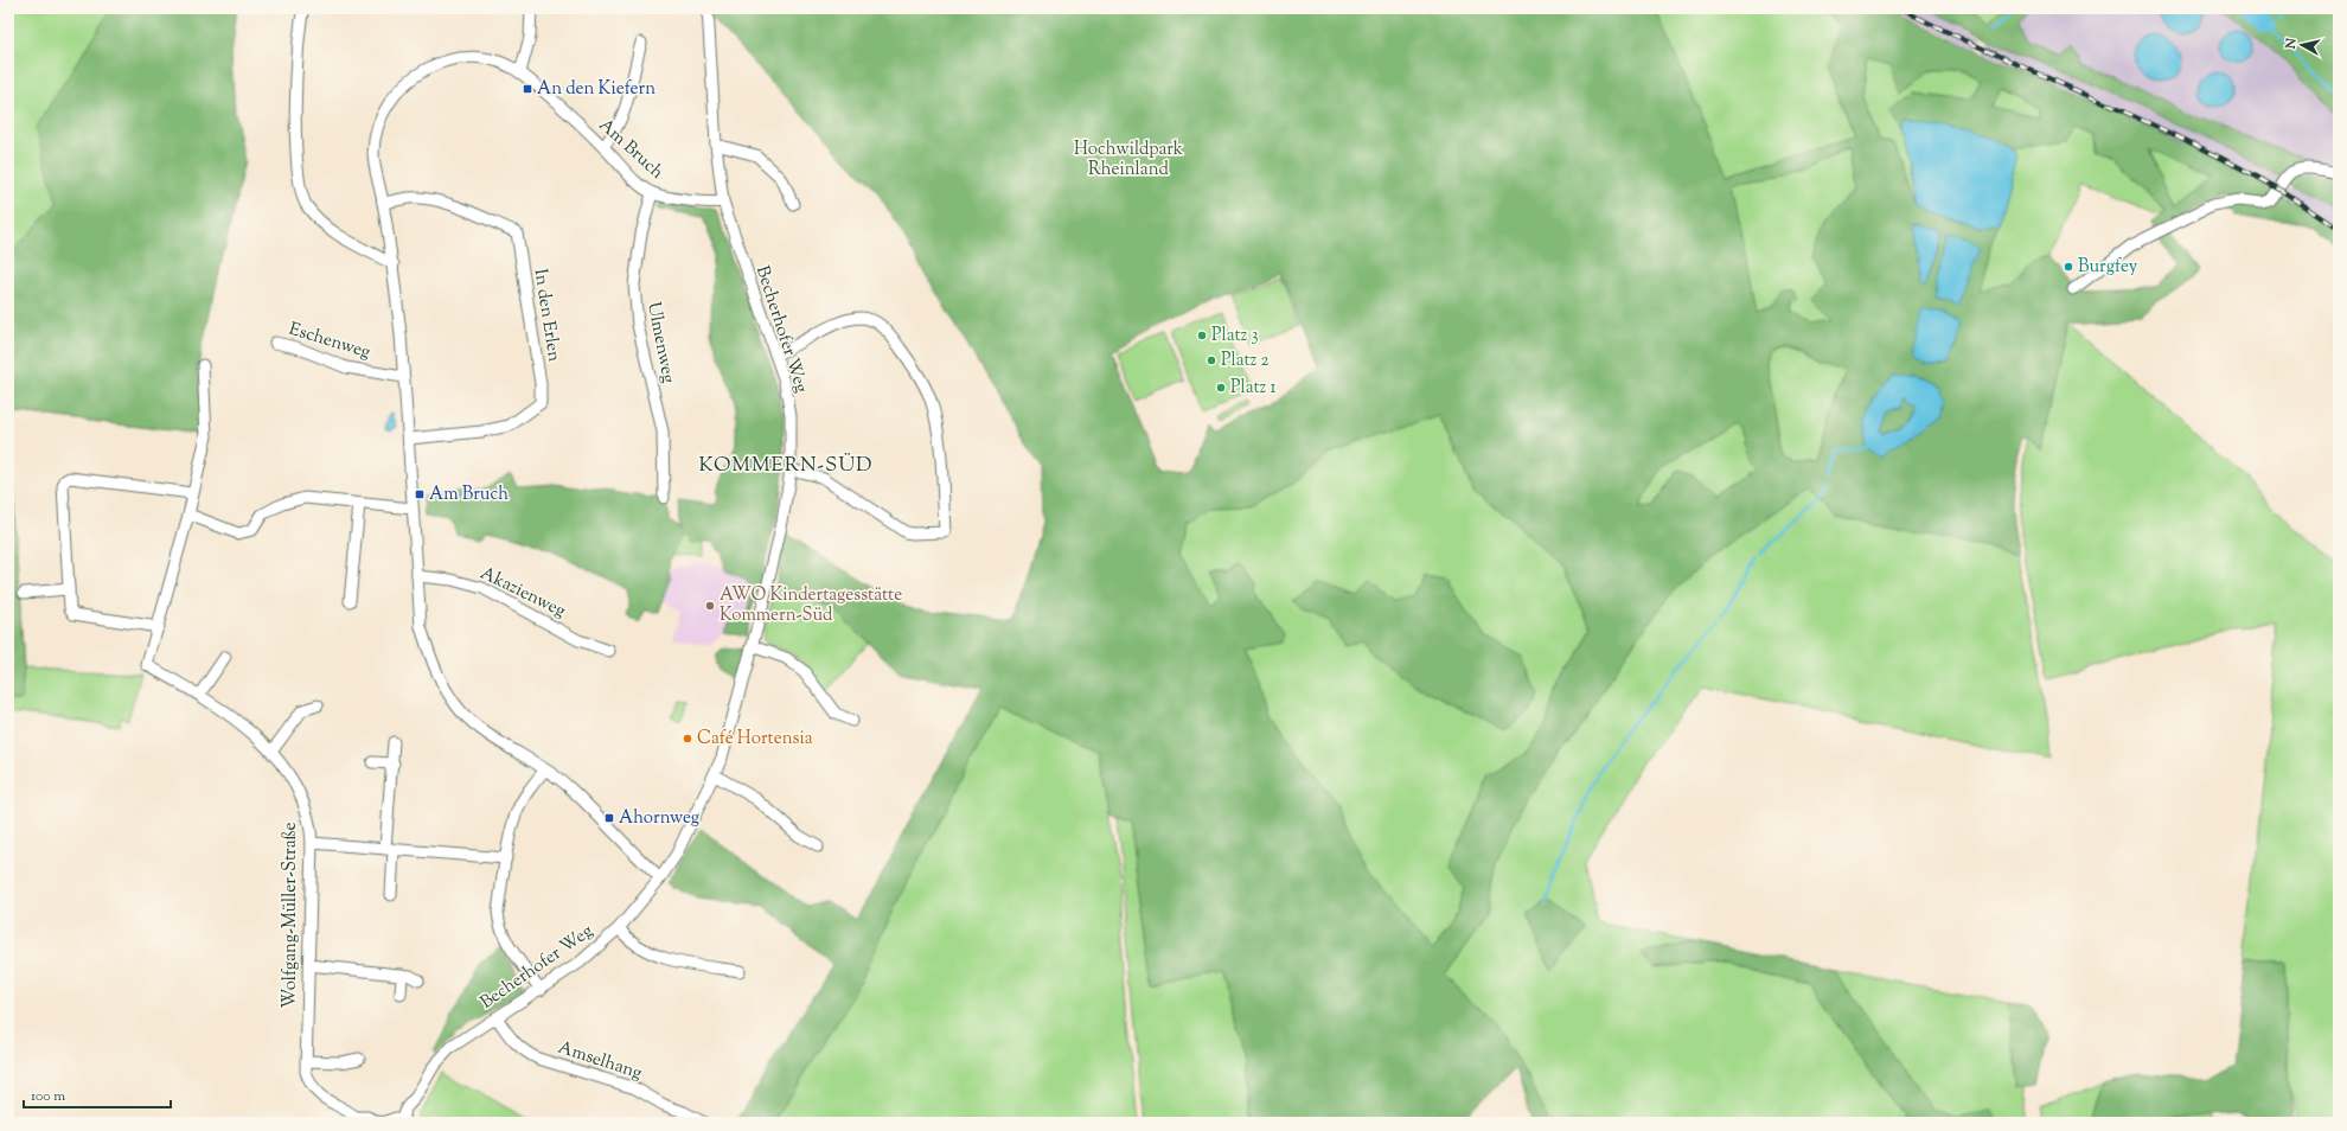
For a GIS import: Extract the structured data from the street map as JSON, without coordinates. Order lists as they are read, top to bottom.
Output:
{
  "streets": {
    "street": [
      "Am Bruch",
      "In den Erlen",
      "Becherhofer Weg",
      "Eschenweg",
      "Ulmenweg",
      "Akazienweg",
      "Wolfgang-Müller-Straße",
      "Amselhang"
    ]
  },
  "crossings": [
    ["Am Bruch", "In den Erlen"],
    ["Am Bruch", "Becherhofer Weg"],
    ["Am Bruch", "Eschenweg"],
    ["Am Bruch", "Ulmenweg"],
    ["Am Bruch", "Akazienweg"],
    ["Becherhofer Weg", "Amselhang"]
  ],
  "districts": ["KOMMERN-SÜD"],
  "parks": ["Hochwildpark Rheinland"],
  "places": {
    "transit": ["An den Kiefern", "Am Bruch", "Ahornweg"],
    "other": [
      "Burgfey",
      "Platz 3",
      "Platz 2",
      "Platz 1",
      "AWO Kindertagesstätte Kommern-Süd",
      "Café Hortensia"
    ]
  },
  "scale_bar": "100 m",
  "north": "left"
}
